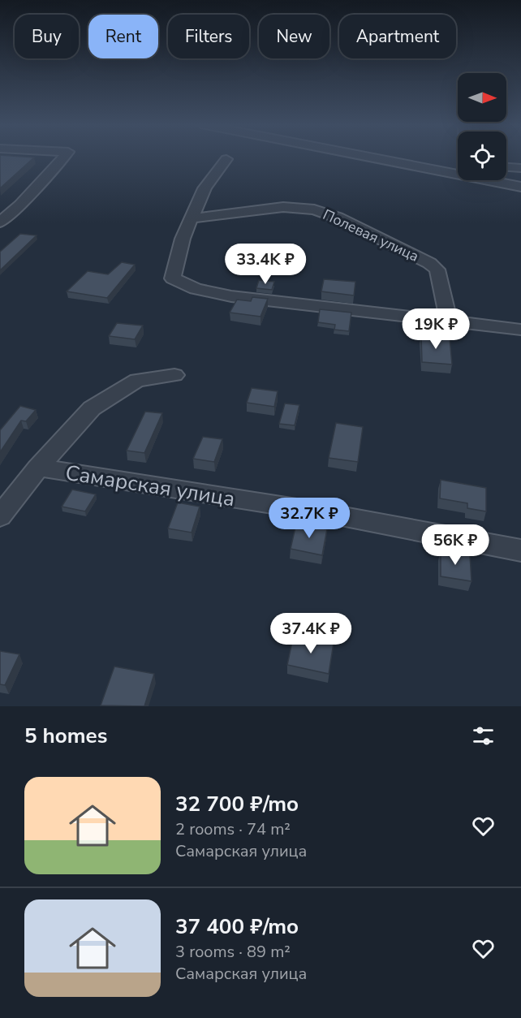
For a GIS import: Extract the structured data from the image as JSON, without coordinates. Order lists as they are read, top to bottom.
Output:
{
  "streets": {
    "street": ["Полевая улица", "Самарская улица"]
  },
  "north": "right",
  "page": {
    "chip": [
      "Buy",
      "Rent",
      "Filters",
      "New",
      "Apartment"
    ],
    "price": [
      "33.4K ₽",
      "19K ₽",
      "32.7K ₽",
      "56K ₽",
      "37.4K ₽"
    ],
    "heading": "5 homes",
    "list": [
      {
        "name": "32 700 ₽/mo",
        "note": "2 rooms · 74 m² · Самарская улица"
      },
      {
        "name": "37 400 ₽/mo",
        "note": "3 rooms · 89 m² · Самарская улица"
      }
    ]
  }
}
